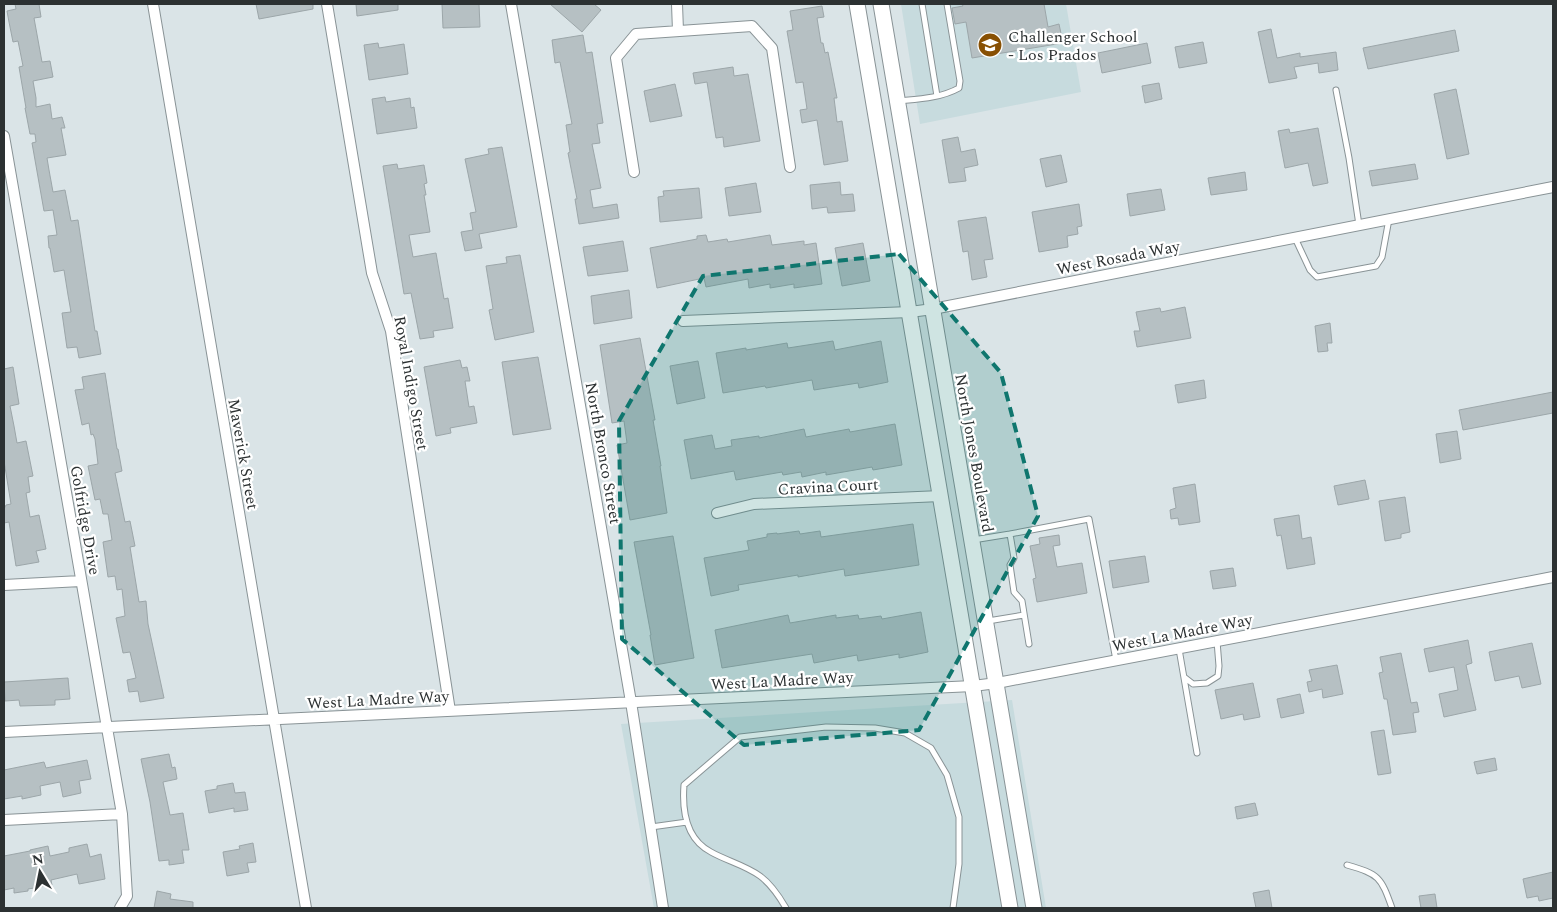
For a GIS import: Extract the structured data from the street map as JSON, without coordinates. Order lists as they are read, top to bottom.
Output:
{
  "streets": {
    "main road": ["North Jones Boulevard"],
    "street": [
      "West Rosada Way",
      "Royal Indigo Street",
      "North Bronco Street",
      "Maverick Street",
      "Cravina Court",
      "Golfridge Drive",
      "West La Madre Way"
    ]
  },
  "crossings": [
    ["West Rosada Way", "North Jones Boulevard"],
    ["Royal Indigo Street", "West La Madre Way"],
    ["North Bronco Street", "West La Madre Way"],
    ["North Jones Boulevard", "West La Madre Way"],
    ["Maverick Street", "West La Madre Way"],
    ["Golfridge Drive", "West La Madre Way"]
  ],
  "places": {
    "school or university": ["Challenger School - Los Prados"]
  },
  "north": "top"
}
